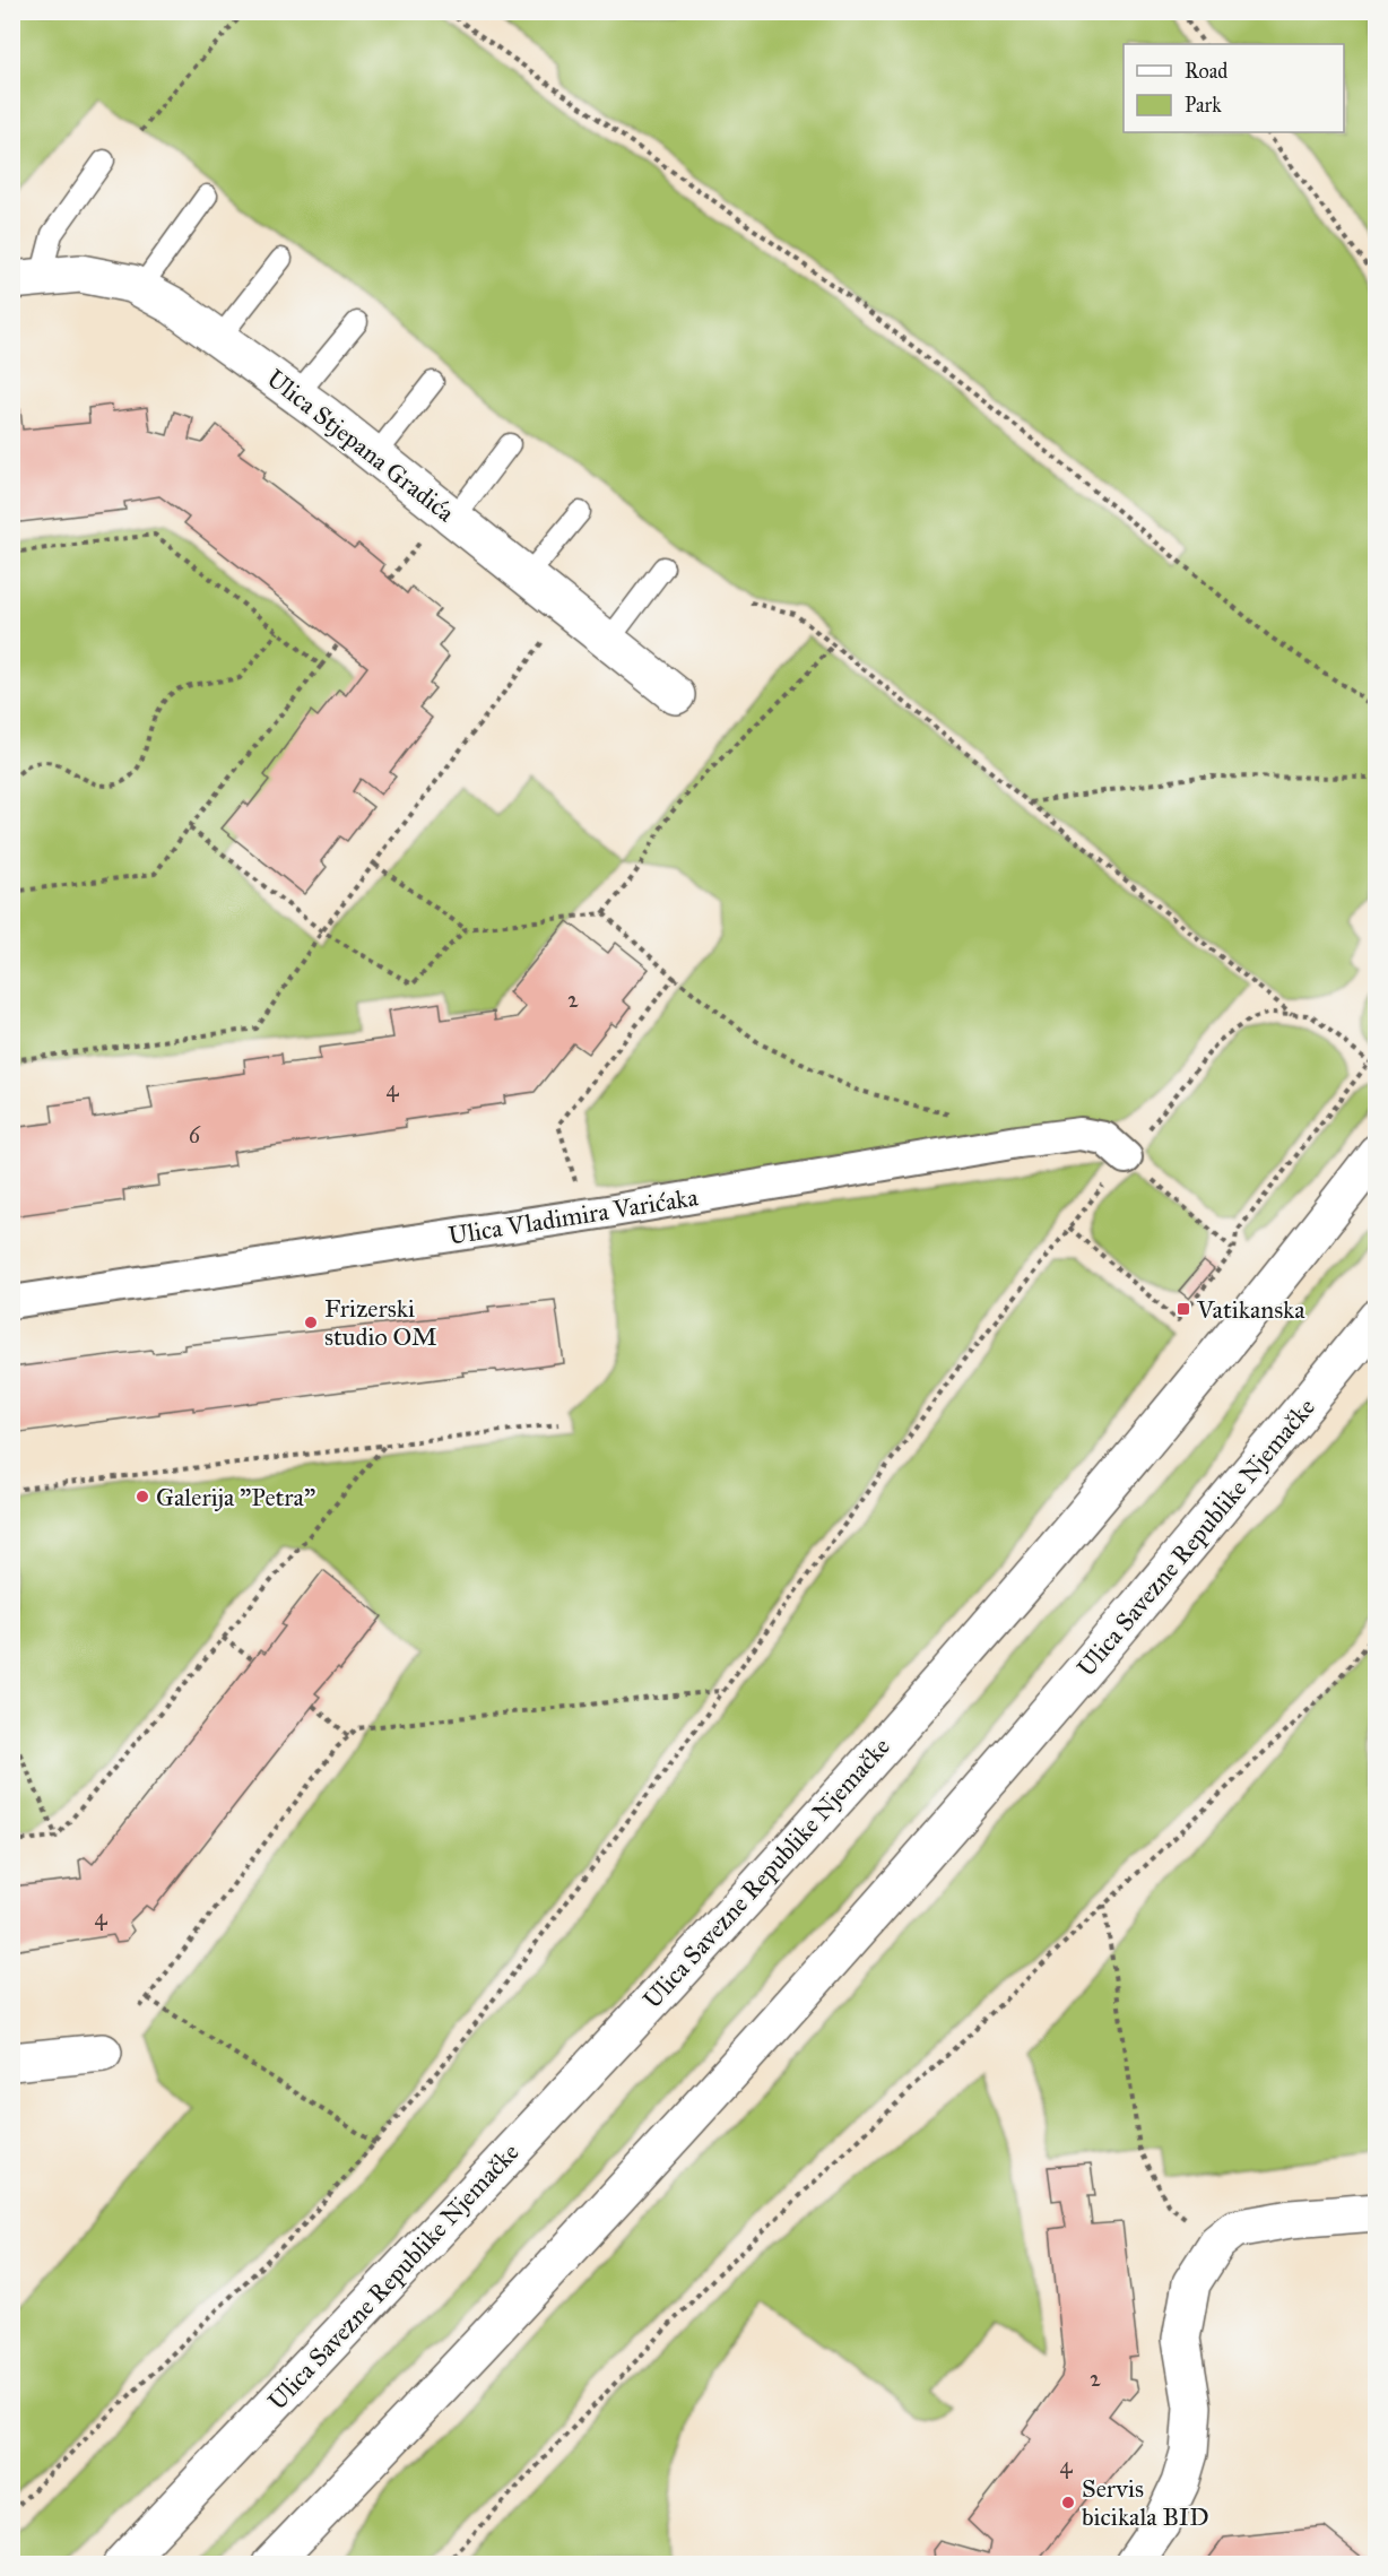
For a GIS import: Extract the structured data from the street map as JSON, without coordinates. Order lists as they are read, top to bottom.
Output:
{
  "streets": {
    "main road": ["Ulica Stjepana Gradića", "Ulica Savezne Republike Njemačke"],
    "street": ["Ulica Vladimira Varićaka"]
  },
  "places": {
    "transit": ["Vatikanska"],
    "other": ["Frizerski studio OM", "Galerija \"Petra\"", "Servis bicikala BID"]
  },
  "house_numbers": [
    "2",
    "4",
    "6",
    "4",
    "2",
    "4"
  ],
  "legend": ["Road", "Park"]
}
